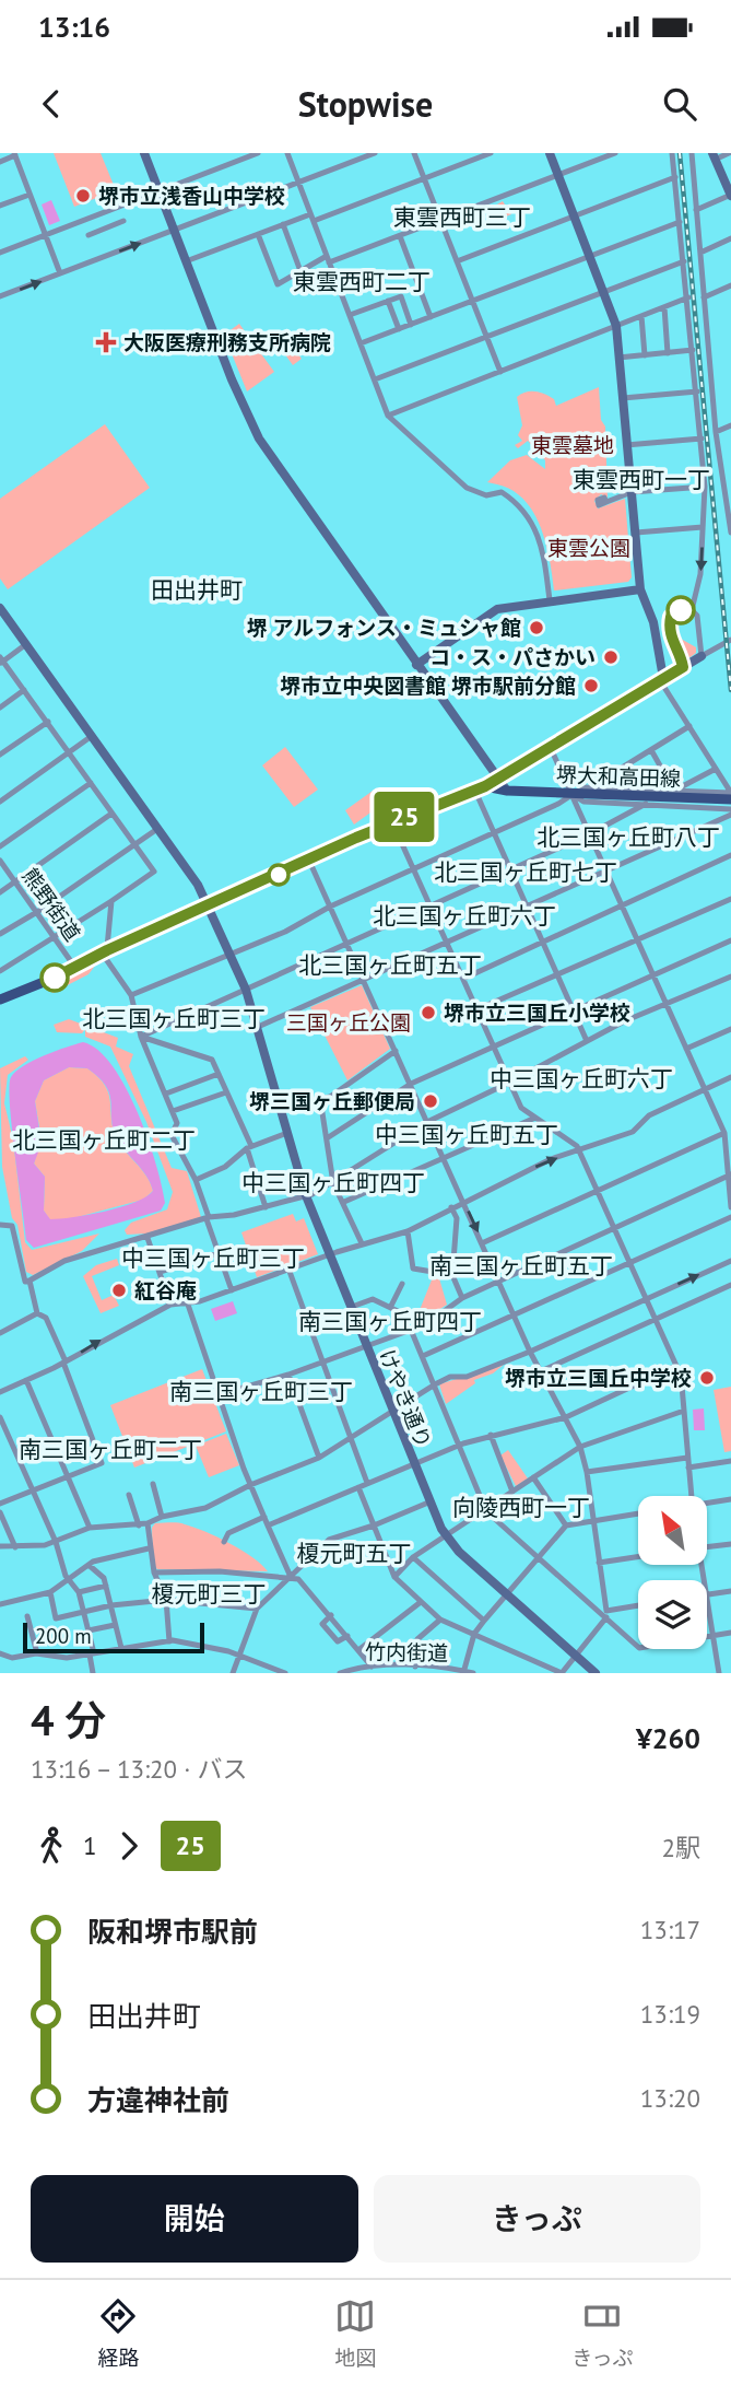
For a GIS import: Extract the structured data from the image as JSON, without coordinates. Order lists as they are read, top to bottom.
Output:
{
  "streets": {
    "main road": ["堺大和高田線"],
    "street": ["熊野街道", "けやき通り", "竹内街道"]
  },
  "districts": [
    "東雲西町三丁",
    "東雲西町二丁",
    "東雲西町一丁",
    "田出井町",
    "北三国ヶ丘町八丁",
    "北三国ヶ丘町七丁",
    "北三国ヶ丘町六丁",
    "北三国ヶ丘町五丁",
    "北三国ヶ丘町三丁",
    "中三国ヶ丘町六丁",
    "中三国ヶ丘町五丁",
    "北三国ヶ丘町二丁",
    "中三国ヶ丘町四丁",
    "中三国ヶ丘町三丁",
    "南三国ヶ丘町五丁",
    "南三国ヶ丘町四丁",
    "南三国ヶ丘町三丁",
    "南三国ヶ丘町二丁",
    "向陵西町一丁",
    "榎元町五丁",
    "榎元町三丁"
  ],
  "parks": ["東雲墓地", "東雲公園", "三国ヶ丘公園"],
  "places": {
    "other": [
      "堺市立浅香山中学校",
      "堺 アルフォンス・ミュシャ館",
      "コ・ス・パさかい",
      "堺市立中央図書館 堺市駅前分館",
      "堺市立三国丘小学校",
      "堺三国ヶ丘郵便局",
      "紅谷庵",
      "堺市立三国丘中学校"
    ],
    "health": ["大阪医療刑務支所病院"]
  },
  "lines": ["bus line 25"],
  "scale_bar": "200 m",
  "north": "top left",
  "page": {
    "status": "13:16",
    "header": "Stopwise",
    "on_map": "25",
    "scale": "200 m",
    "heading": ["4 分", "13:16 – 13:20 · バス", "¥260"],
    "legs": ["1", "25", "2駅"],
    "list": [
      {
        "name": "阪和堺市駅前",
        "value": "13:17"
      },
      {
        "name": "田出井町",
        "value": "13:19"
      },
      {
        "name": "方違神社前",
        "value": "13:20"
      }
    ],
    "buttons": ["開始", "きっぷ"],
    "tabs": ["経路", "地図", "きっぷ"]
  }
}
